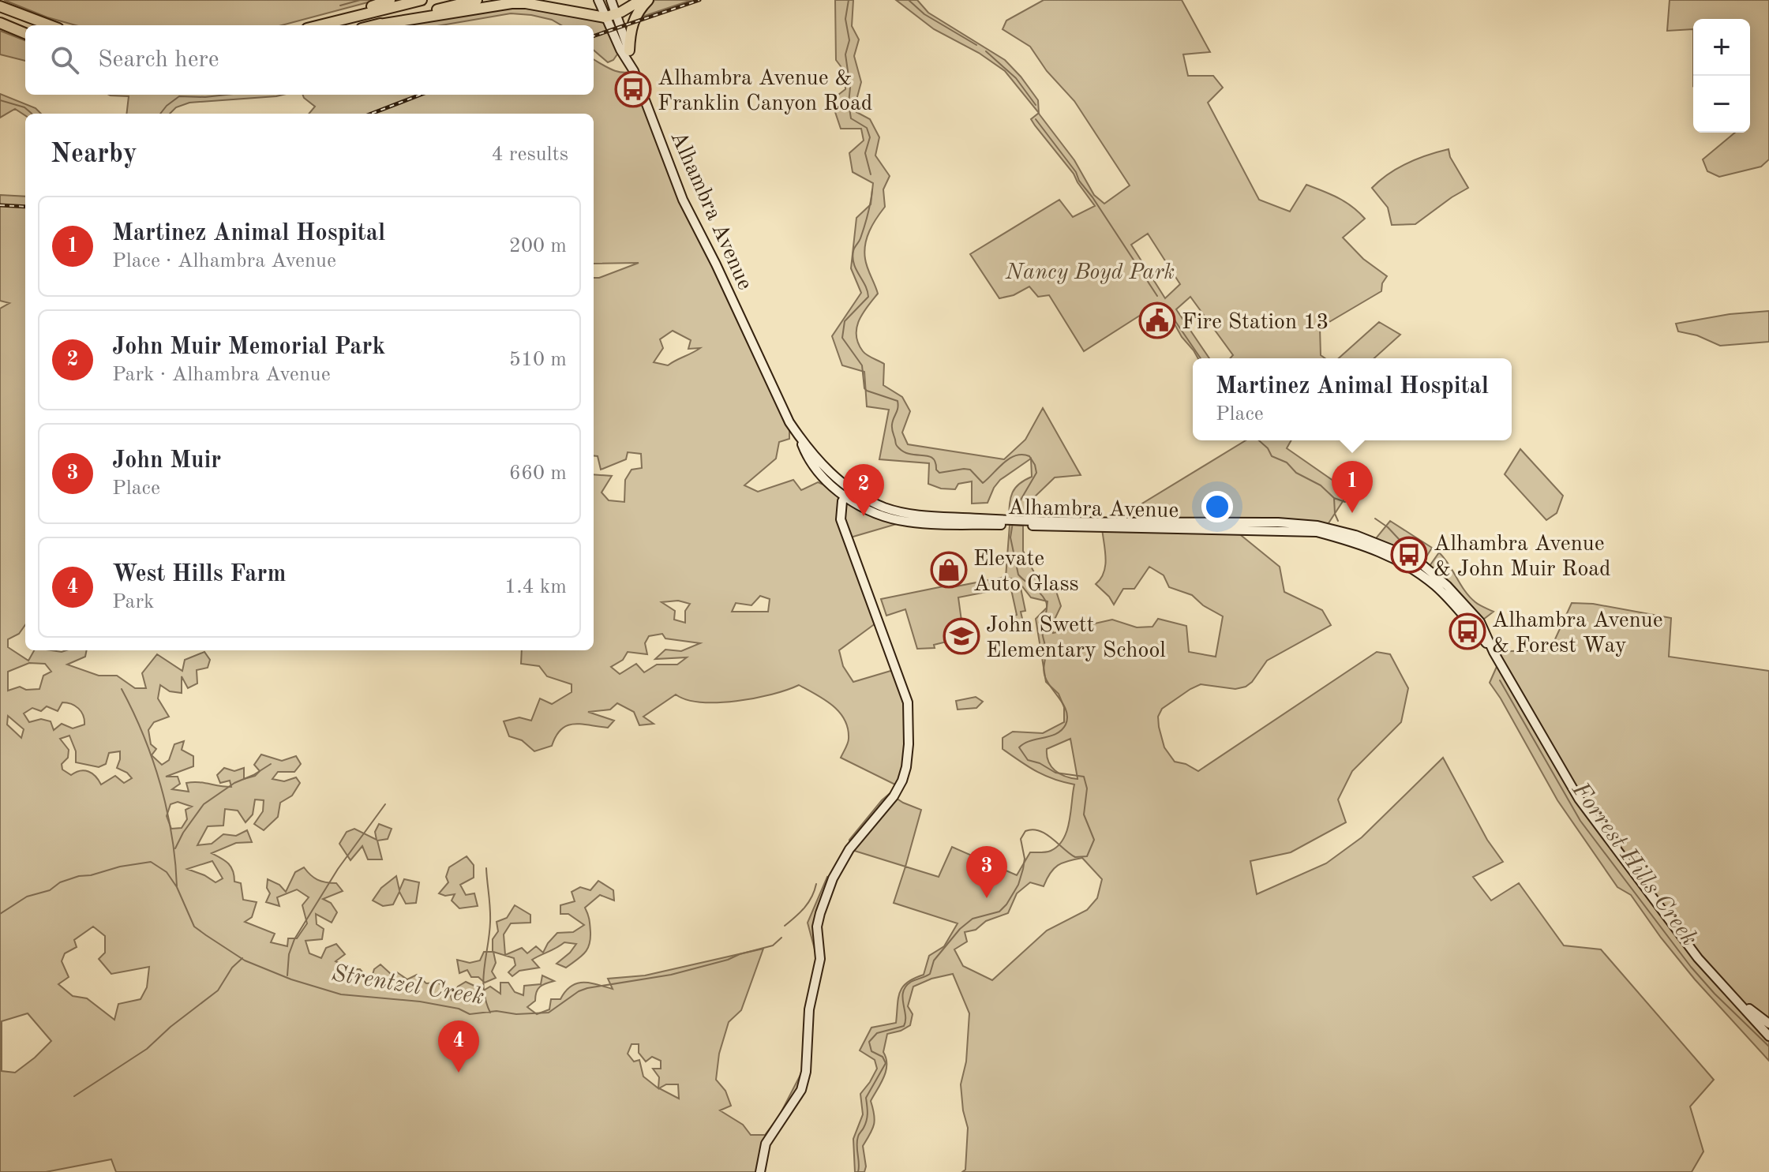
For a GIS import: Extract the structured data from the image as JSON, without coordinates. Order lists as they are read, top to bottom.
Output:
{
  "streets": {
    "main road": ["Alhambra Avenue"]
  },
  "water": ["Forrest Hills Creek", "Strentzel Creek"],
  "parks": ["Nancy Boyd Park"],
  "places": {
    "bus stop": ["Alhambra Avenue & Franklin Canyon Road", "Alhambra Avenue & John Muir Road", "Alhambra Avenue & Forest Way"],
    "public building": ["Fire Station 13"],
    "shop": ["Elevate Auto Glass"],
    "school or university": ["John Swett Elementary School"]
  },
  "page": {
    "map_buttons": ["+", "−"],
    "search": "Search here",
    "heading": ["Nearby", "4 results"],
    "list": [
      {
        "mark": "1",
        "name": "Martinez Animal Hospital",
        "note": "Place · Alhambra Avenue",
        "value": "200 m"
      },
      {
        "mark": "2",
        "name": "John Muir Memorial Park",
        "note": "Park · Alhambra Avenue",
        "value": "510 m"
      },
      {
        "mark": "3",
        "name": "John Muir",
        "note": "Place",
        "value": "660 m"
      },
      {
        "mark": "4",
        "name": "West Hills Farm",
        "note": "Park",
        "value": "1.4 km"
      }
    ],
    "popup": ["Martinez Animal Hospital", "Place"],
    "pins": [
      "1",
      "2",
      "3",
      "4"
    ]
  }
}
